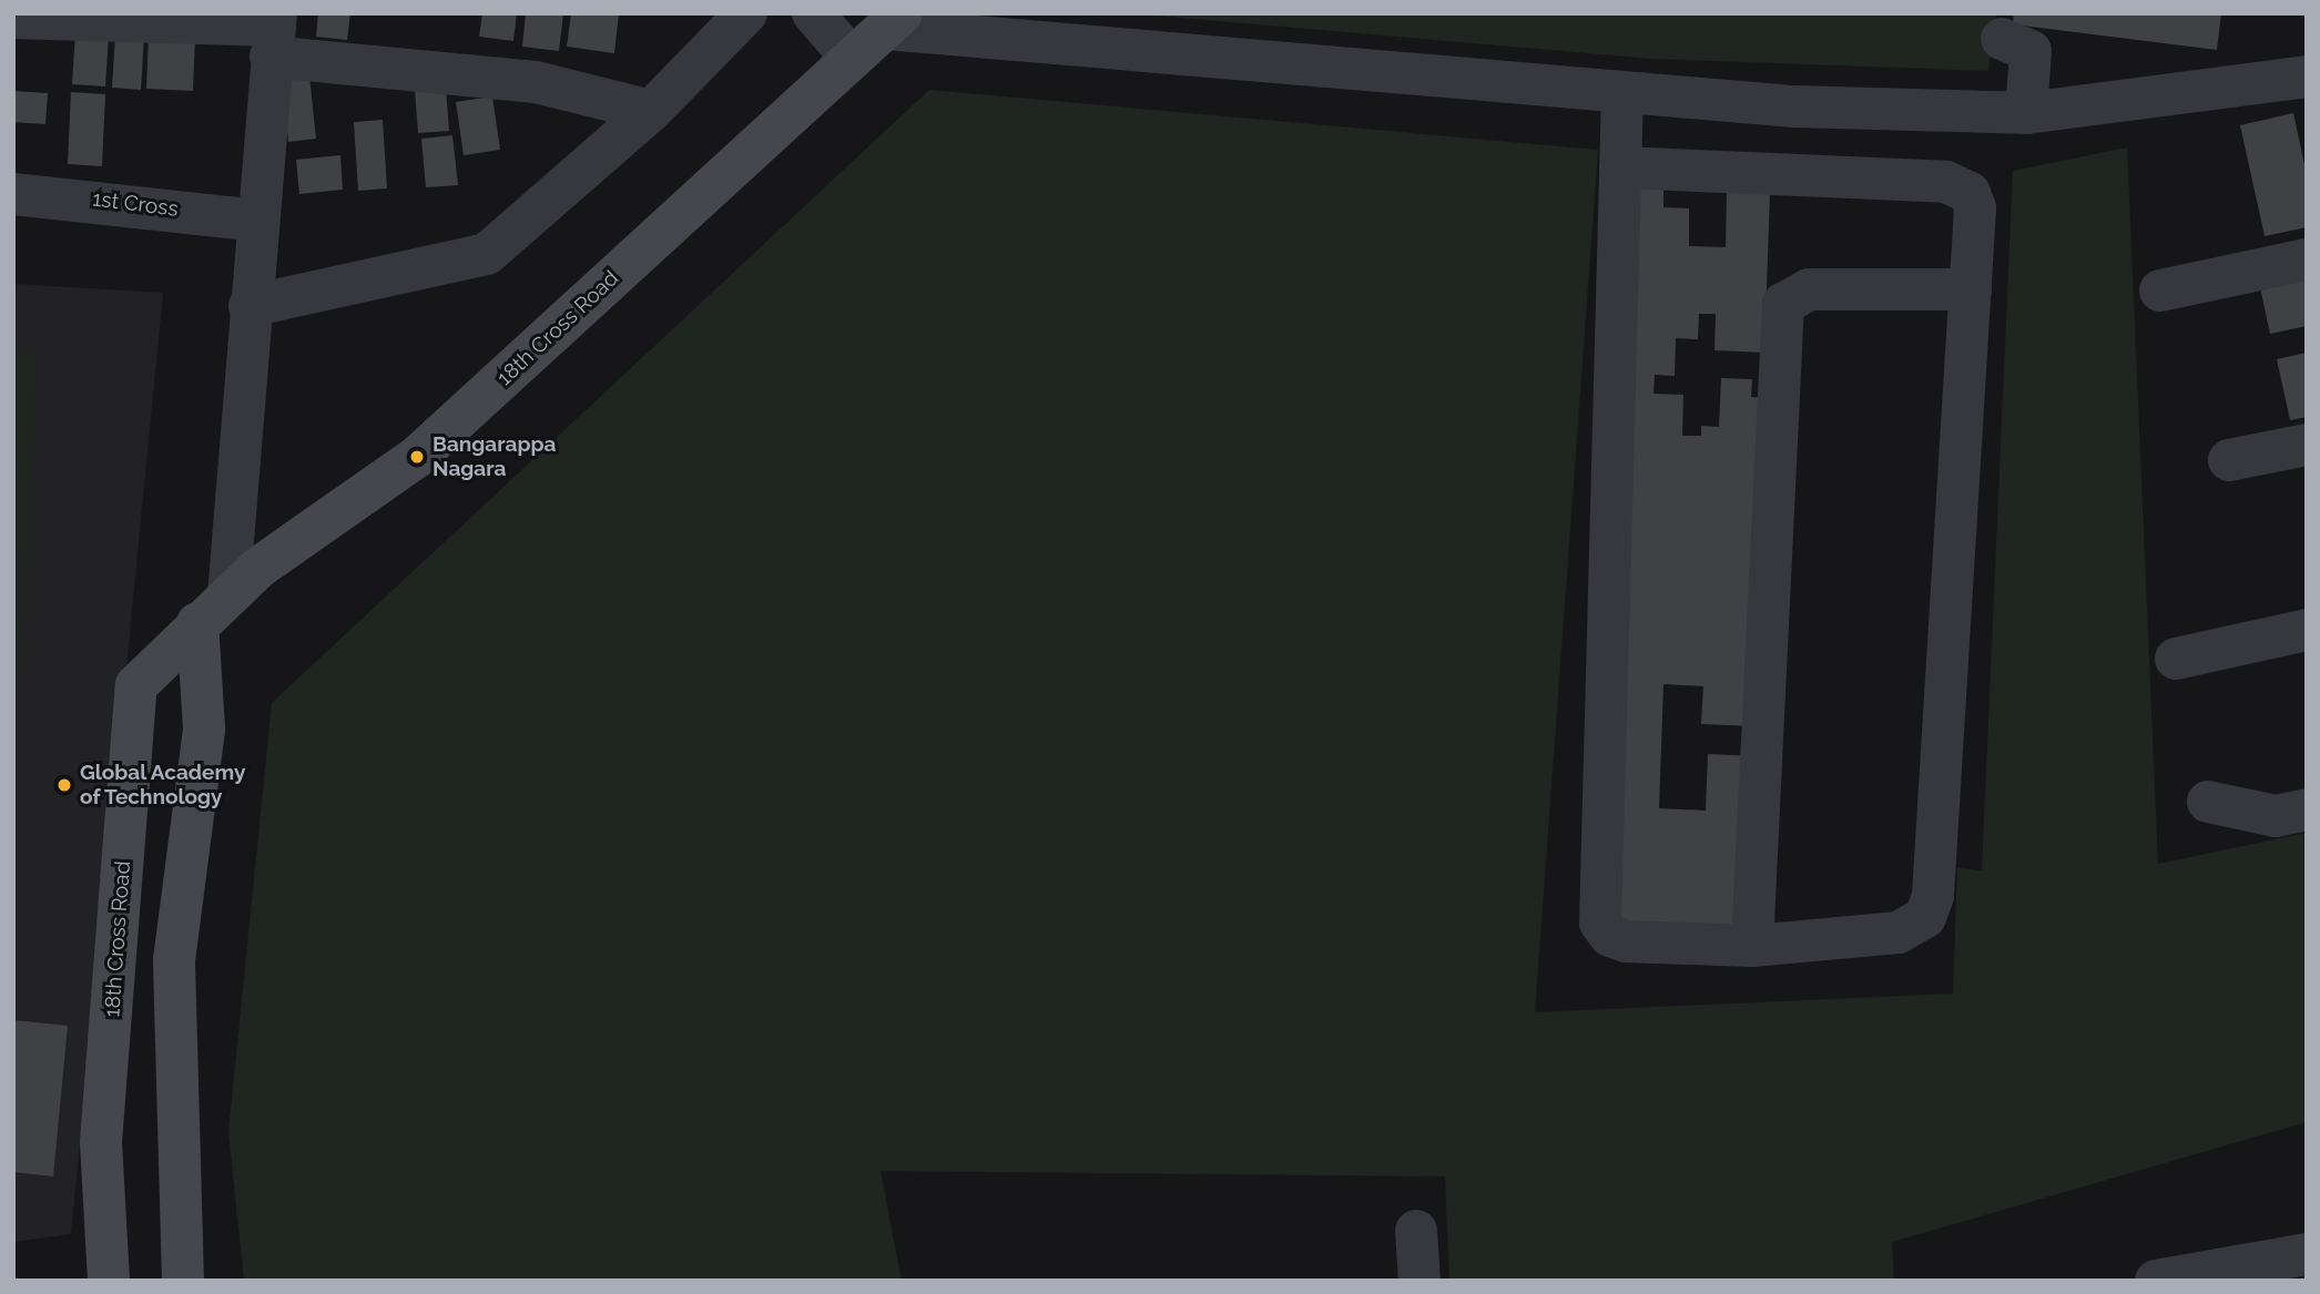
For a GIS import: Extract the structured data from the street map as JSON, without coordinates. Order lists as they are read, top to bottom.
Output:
{
  "streets": {
    "street": ["1st Cross", "18th Cross Road"]
  },
  "places": ["Bangarappa Nagara", "Global Academy of Technology"]
}
